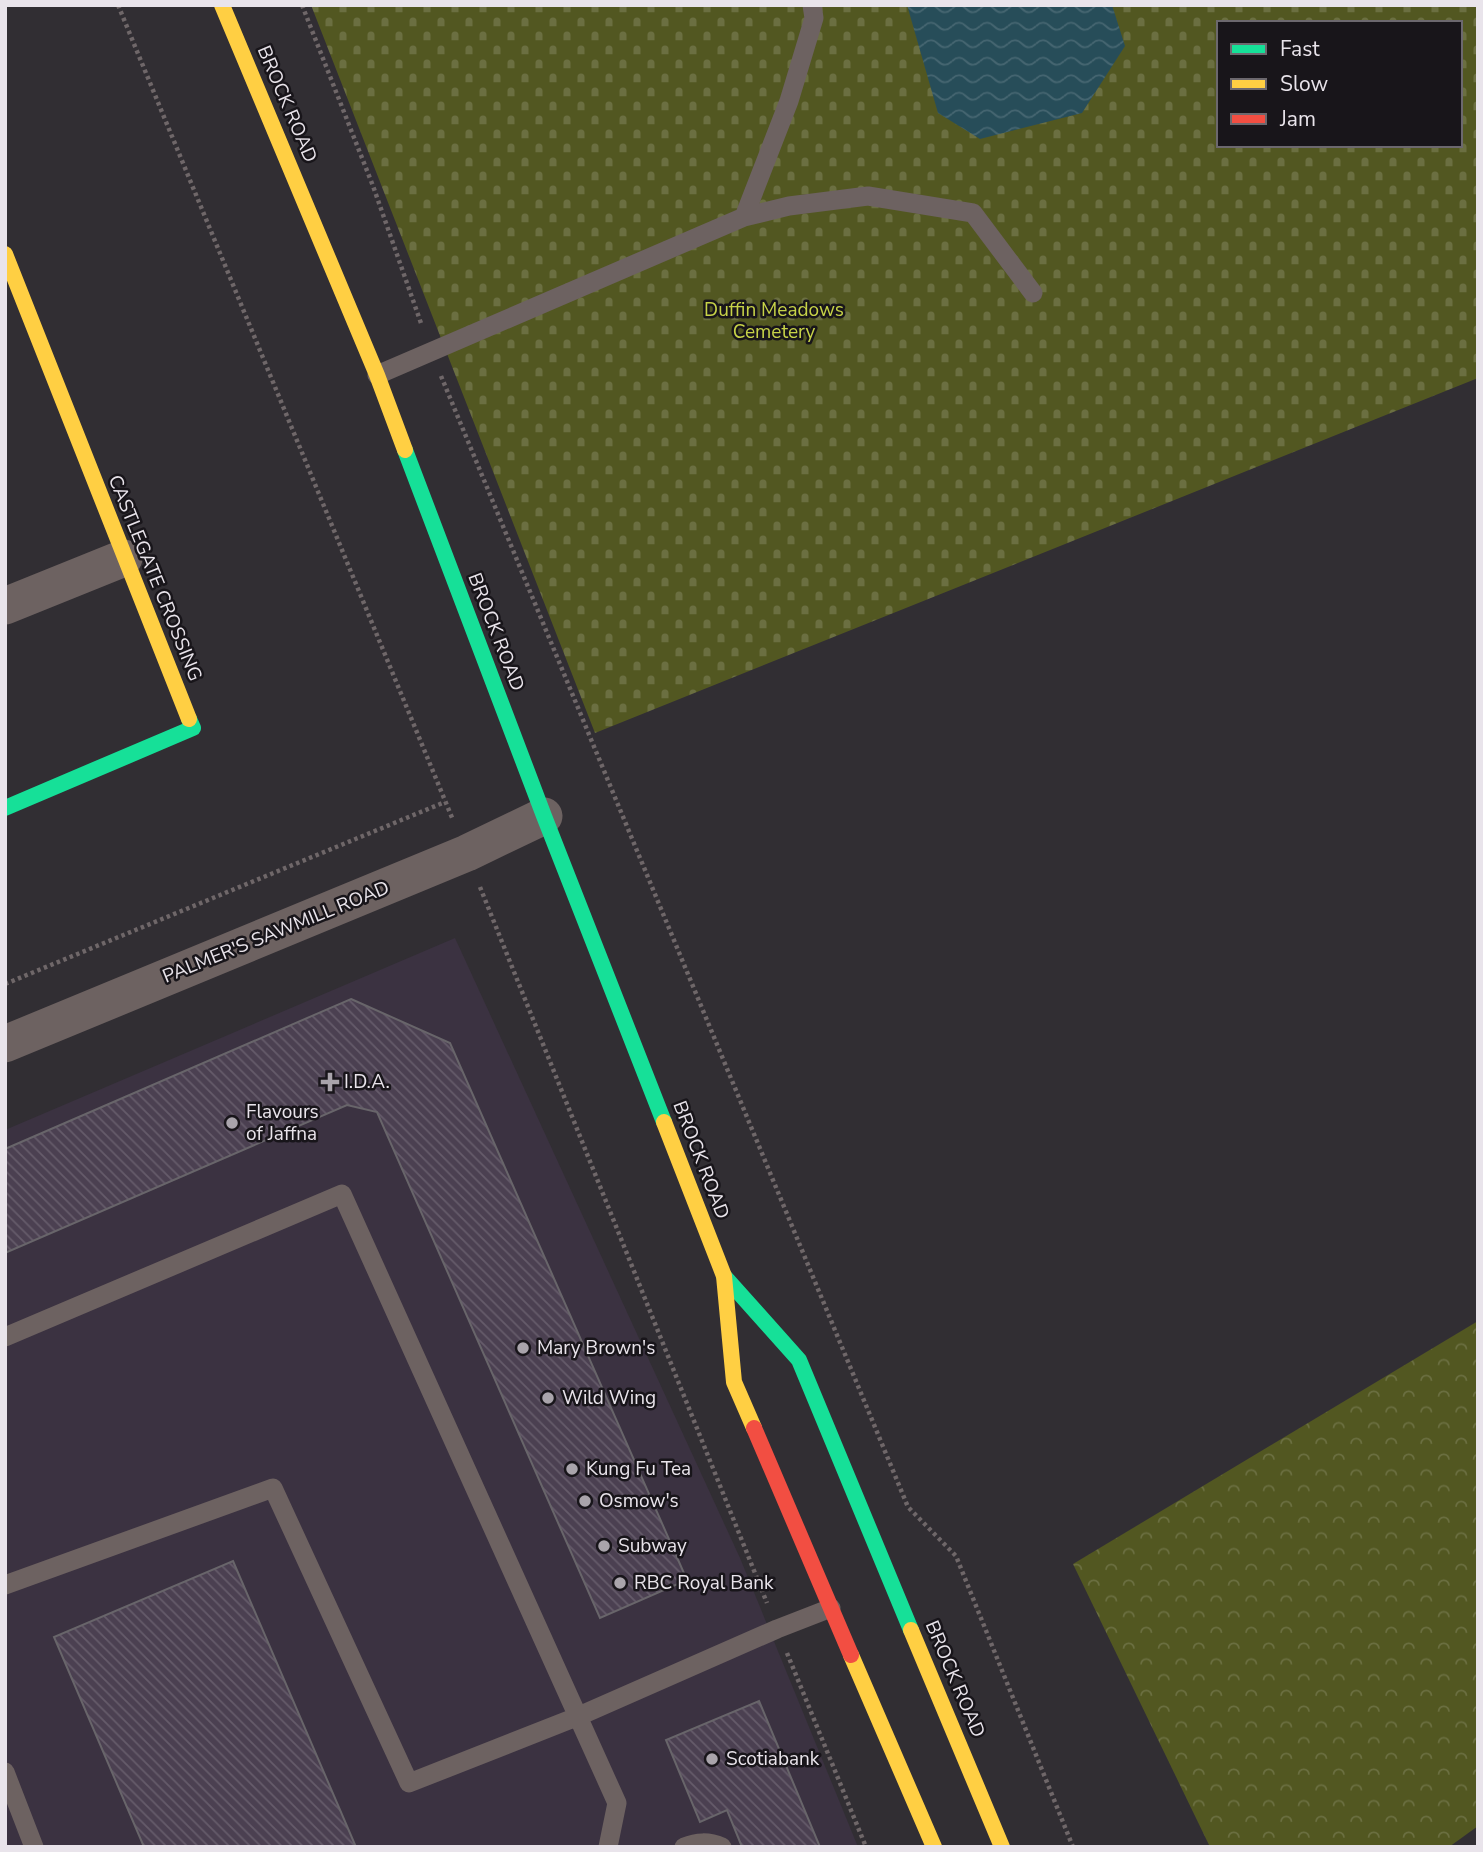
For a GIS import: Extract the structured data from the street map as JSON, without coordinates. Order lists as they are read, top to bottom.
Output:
{
  "streets": {
    "main road": ["BROCK ROAD", "CASTLEGATE CROSSING"],
    "street": ["PALMER'S SAWMILL ROAD"]
  },
  "crossings": [
    ["BROCK ROAD", "PALMER'S SAWMILL ROAD"]
  ],
  "parks": ["Duffin Meadows Cemetery"],
  "places": {
    "health": ["I.D.A."],
    "other": [
      "Flavours of Jaffna",
      "Mary Brown's",
      "Wild Wing",
      "Kung Fu Tea",
      "Osmow's",
      "Subway",
      "RBC Royal Bank",
      "Scotiabank"
    ]
  },
  "legend": ["Fast", "Slow", "Jam"]
}
